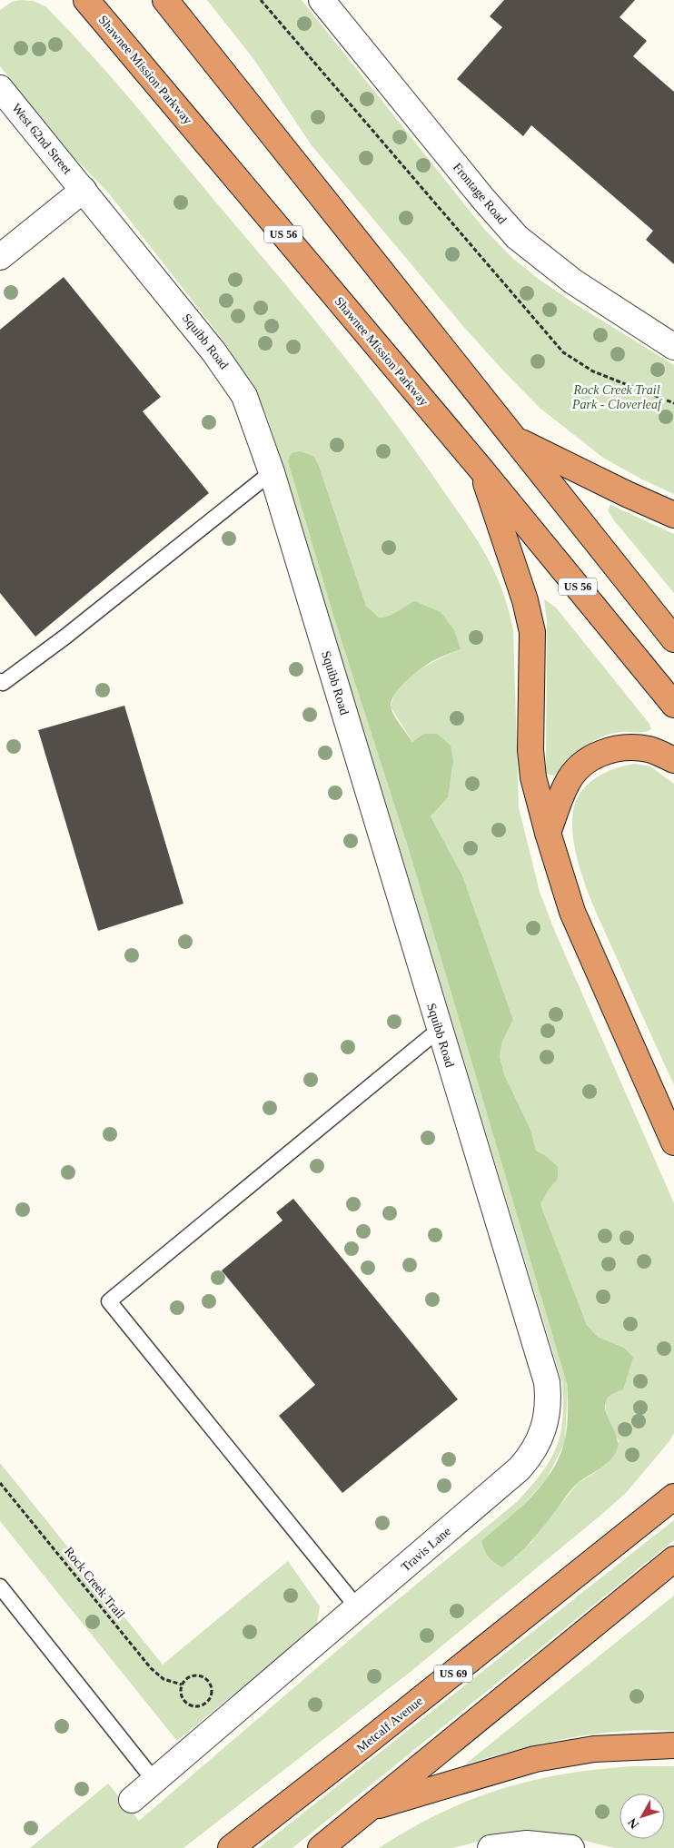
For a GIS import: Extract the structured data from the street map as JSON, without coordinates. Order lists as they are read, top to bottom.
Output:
{
  "streets": {
    "highway": [
      "Shawnee Mission Parkway",
      "US 56",
      "US 69",
      "Metcalf Avenue"
    ],
    "street": [
      "West 62nd Street",
      "Frontage Road",
      "Squibb Road",
      "Travis Lane"
    ],
    "path": ["Rock Creek Trail"]
  },
  "crossings": [
    ["West 62nd Street", "Squibb Road"],
    ["Squibb Road", "Travis Lane"]
  ],
  "parks": ["Rock Creek Trail Park - Cloverleaf"],
  "north": "bottom left"
}
